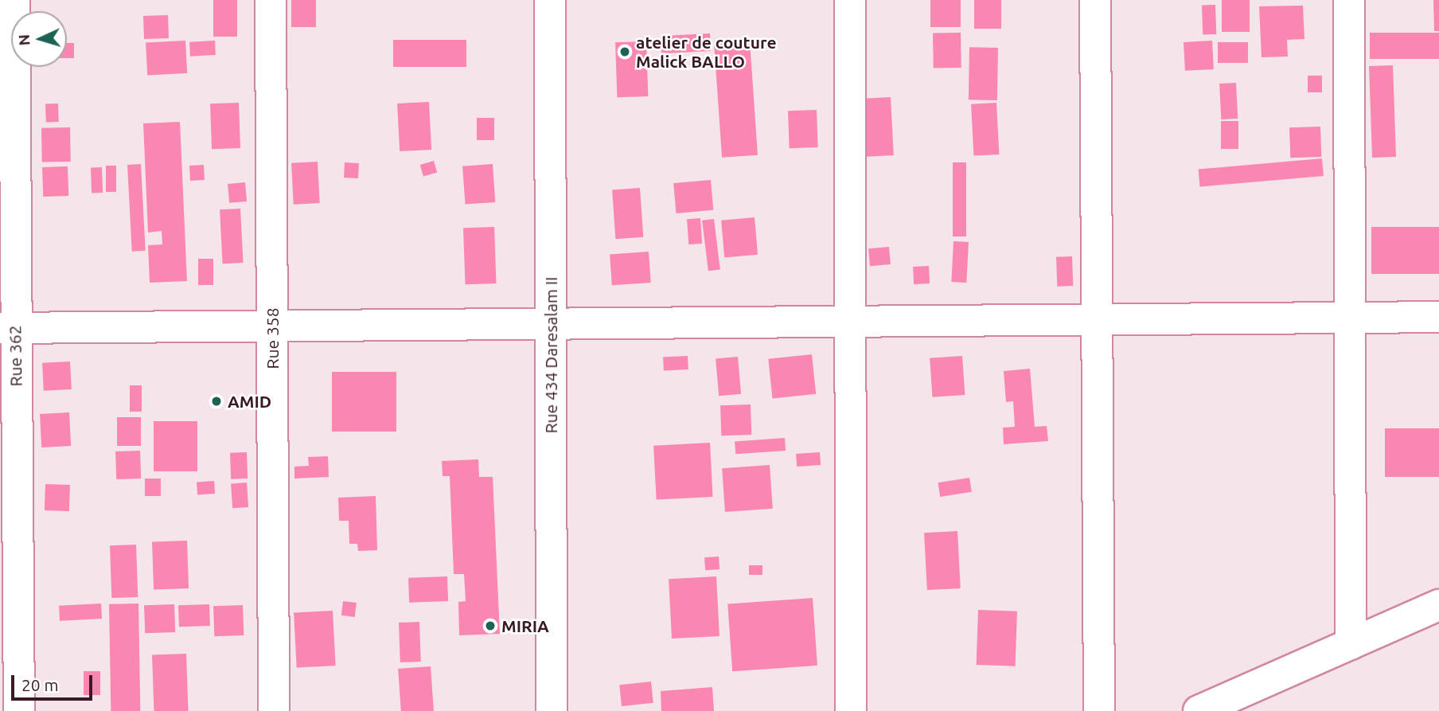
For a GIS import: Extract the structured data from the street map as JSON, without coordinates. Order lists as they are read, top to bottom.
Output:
{
  "streets": {
    "street": ["Rue 358", "Rue 434 Daresalam II", "Rue 362"]
  },
  "places": ["atelier de couture Malick BALLO", "AMID", "MIRIA"],
  "scale_bar": "20 m",
  "north": "left"
}
